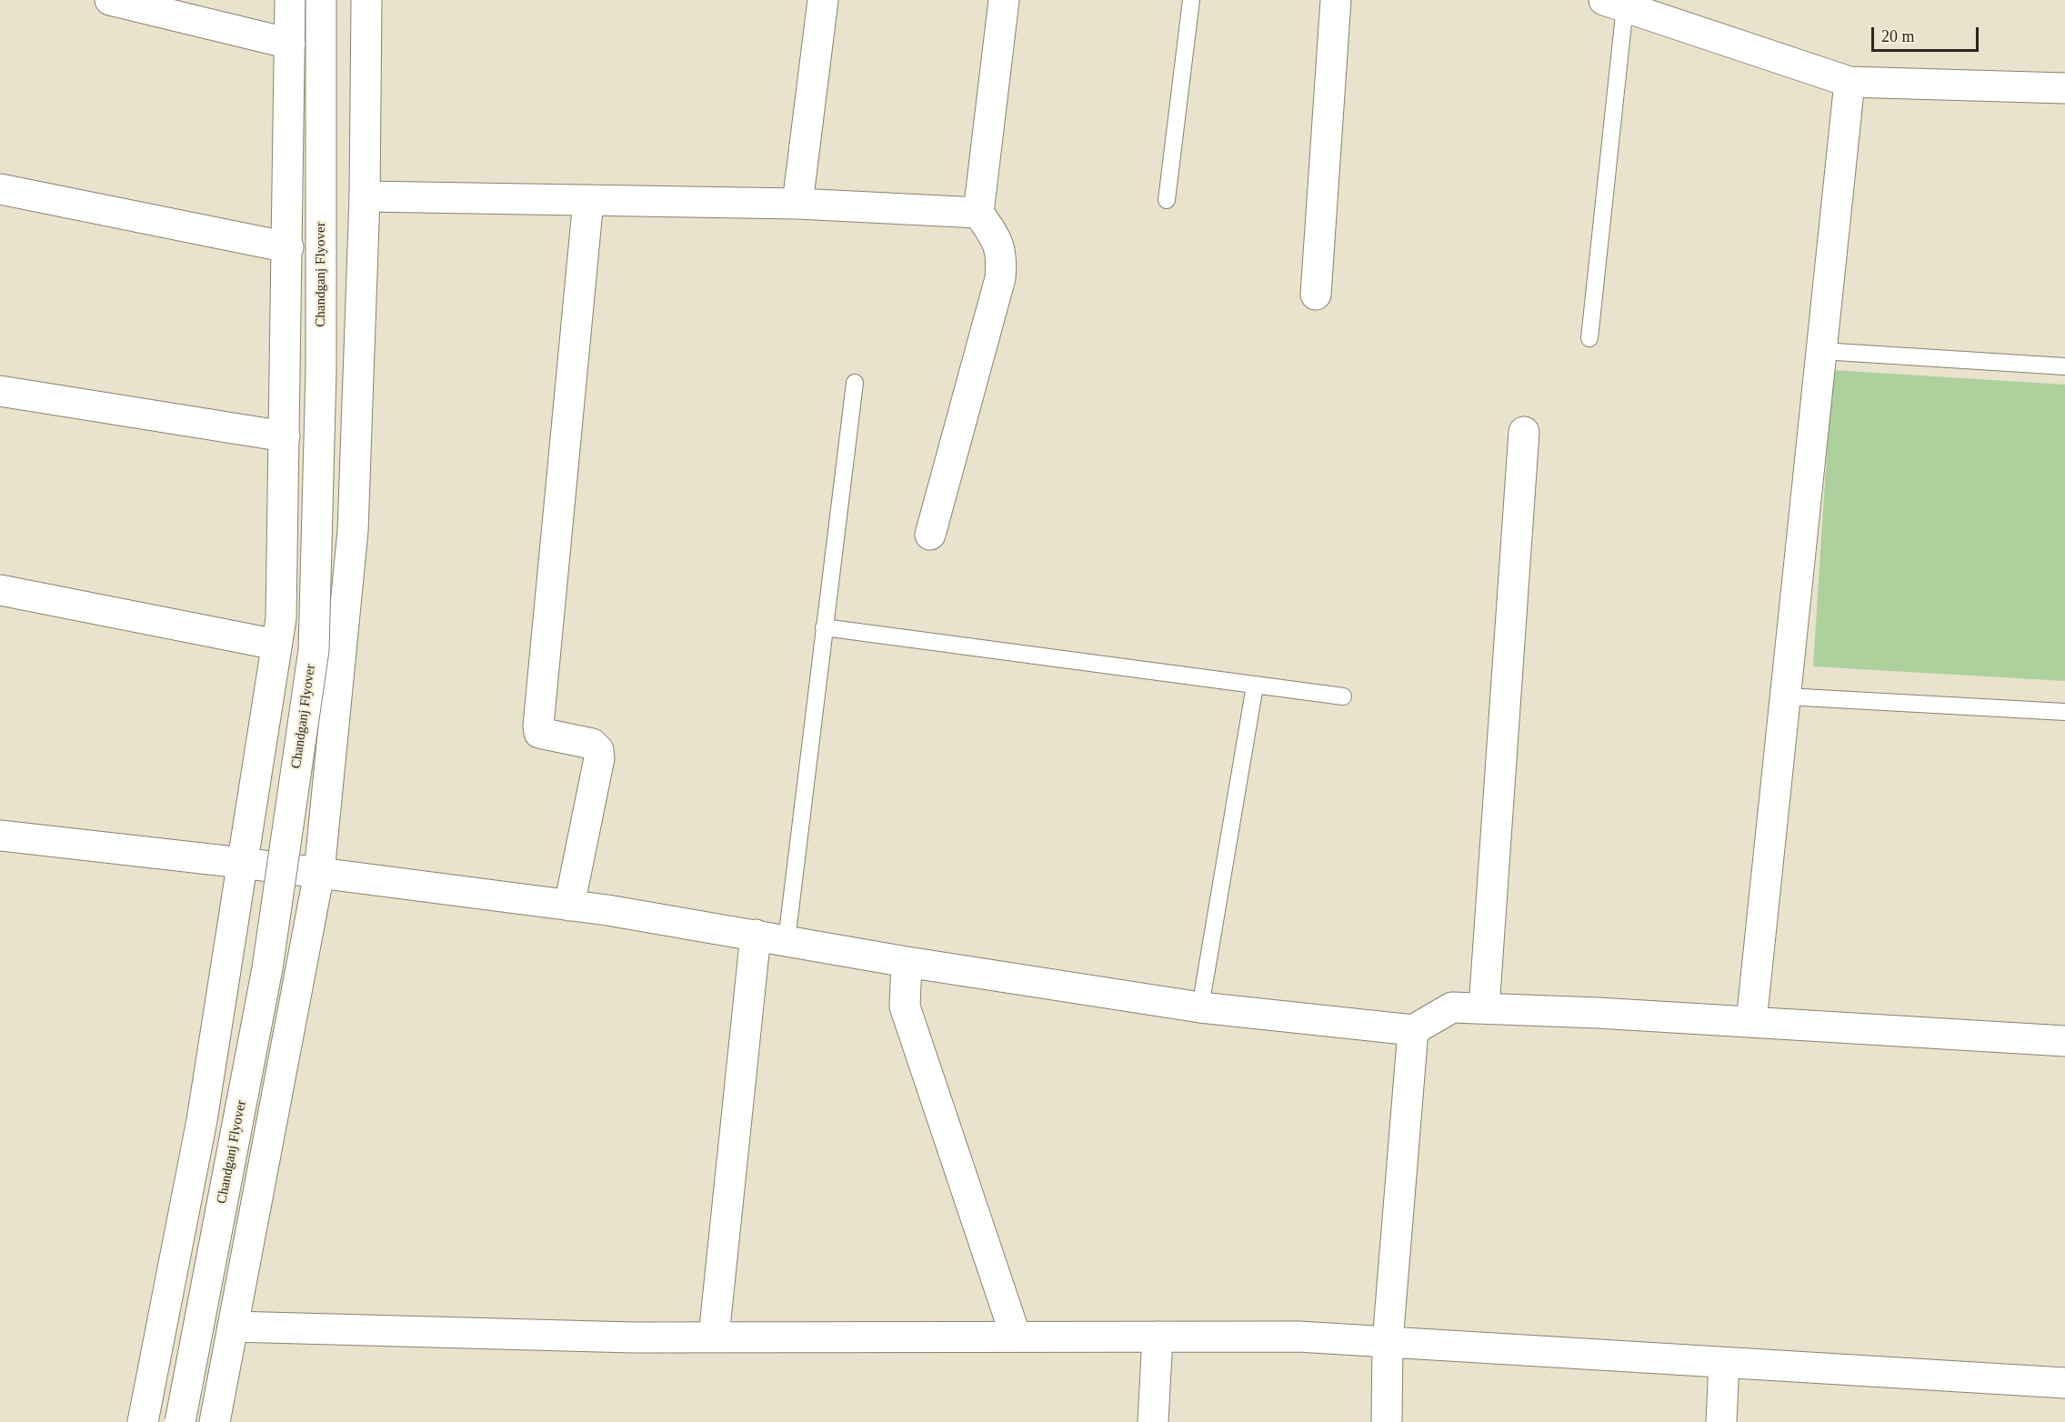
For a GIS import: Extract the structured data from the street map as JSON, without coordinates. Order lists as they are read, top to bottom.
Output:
{
  "streets": {
    "street": ["Chandganj Flyover"]
  },
  "scale_bar": "20 m"
}
